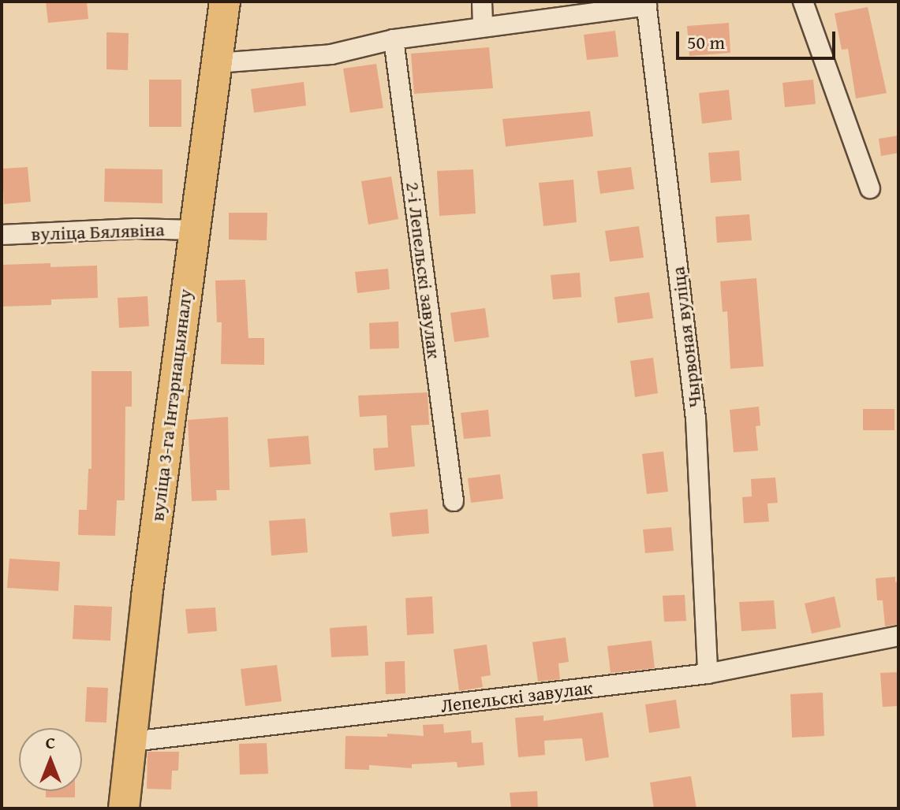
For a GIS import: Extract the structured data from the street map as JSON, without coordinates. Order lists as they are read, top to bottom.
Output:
{
  "streets": {
    "main road": ["вуліца 3-га Інтэрнацыяналу"],
    "street": [
      "вуліца Бялявіна",
      "2-і Лепельскі завулак",
      "Чырвоная вуліца",
      "Лепельскі завулак"
    ]
  },
  "crossings": [
    ["вуліца Бялявіна", "вуліца 3-га Інтэрнацыяналу"],
    ["Чырвоная вуліца", "Лепельскі завулак"],
    ["вуліца 3-га Інтэрнацыяналу", "Лепельскі завулак"]
  ],
  "scale_bar": "50 m",
  "north": "top"
}
